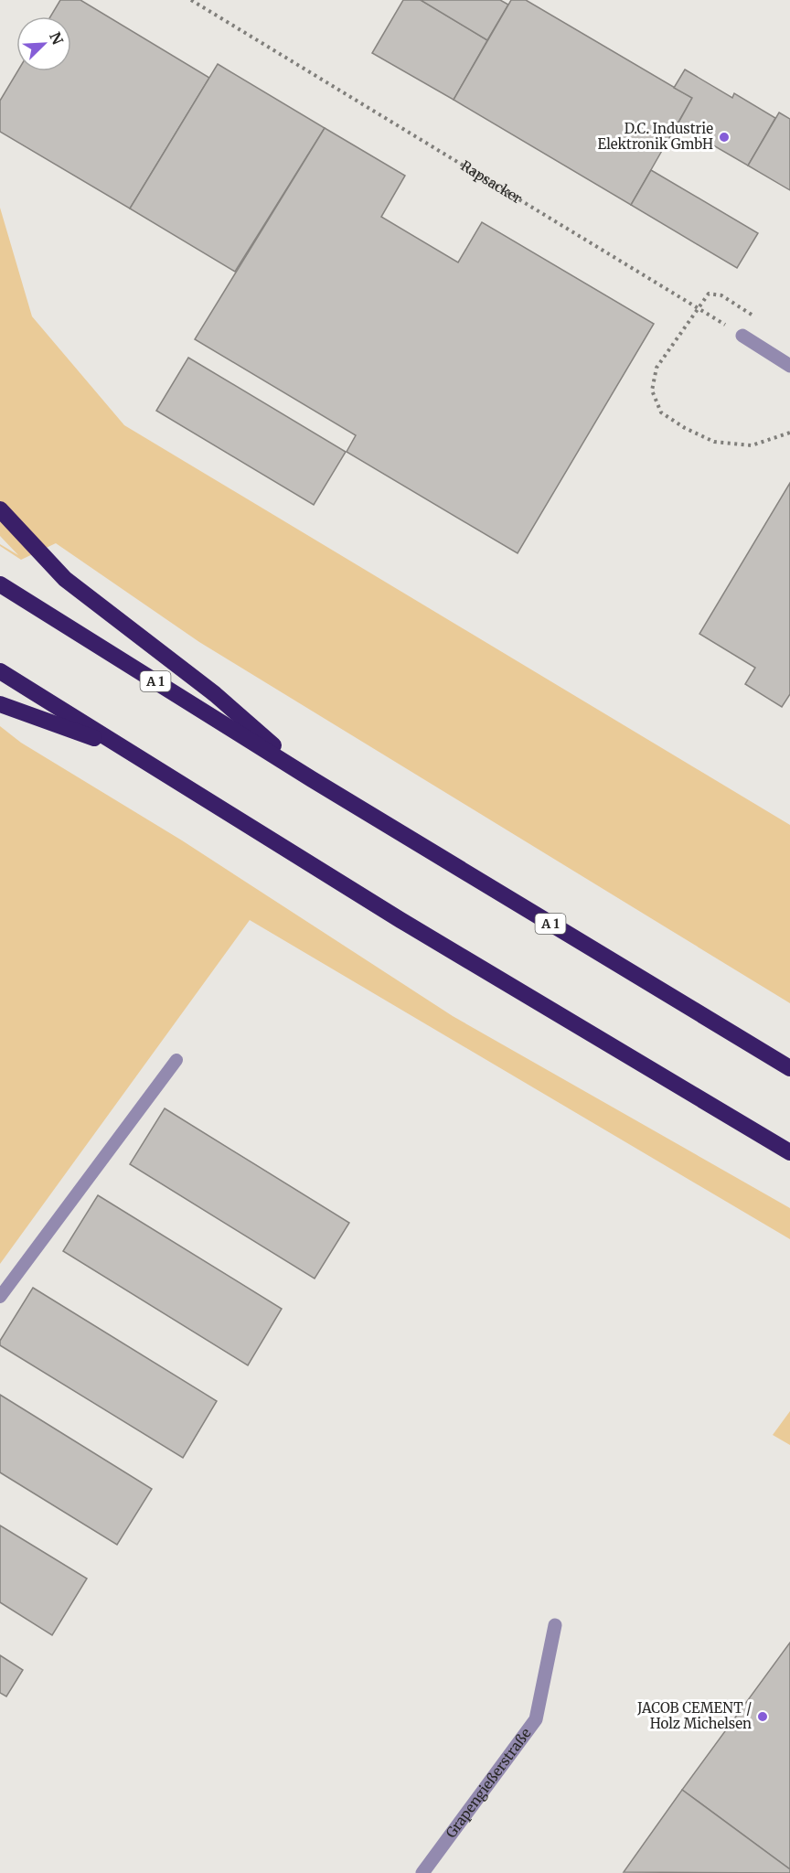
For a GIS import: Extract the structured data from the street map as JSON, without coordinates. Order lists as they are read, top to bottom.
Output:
{
  "streets": {
    "highway": ["A 1"],
    "street": ["Grapengießerstraße"],
    "path": ["Rapsacker"]
  },
  "places": ["D.C. Industrie Elektronik GmbH", "JACOB CEMENT / Holz Michelsen"],
  "north": "top right"
}
